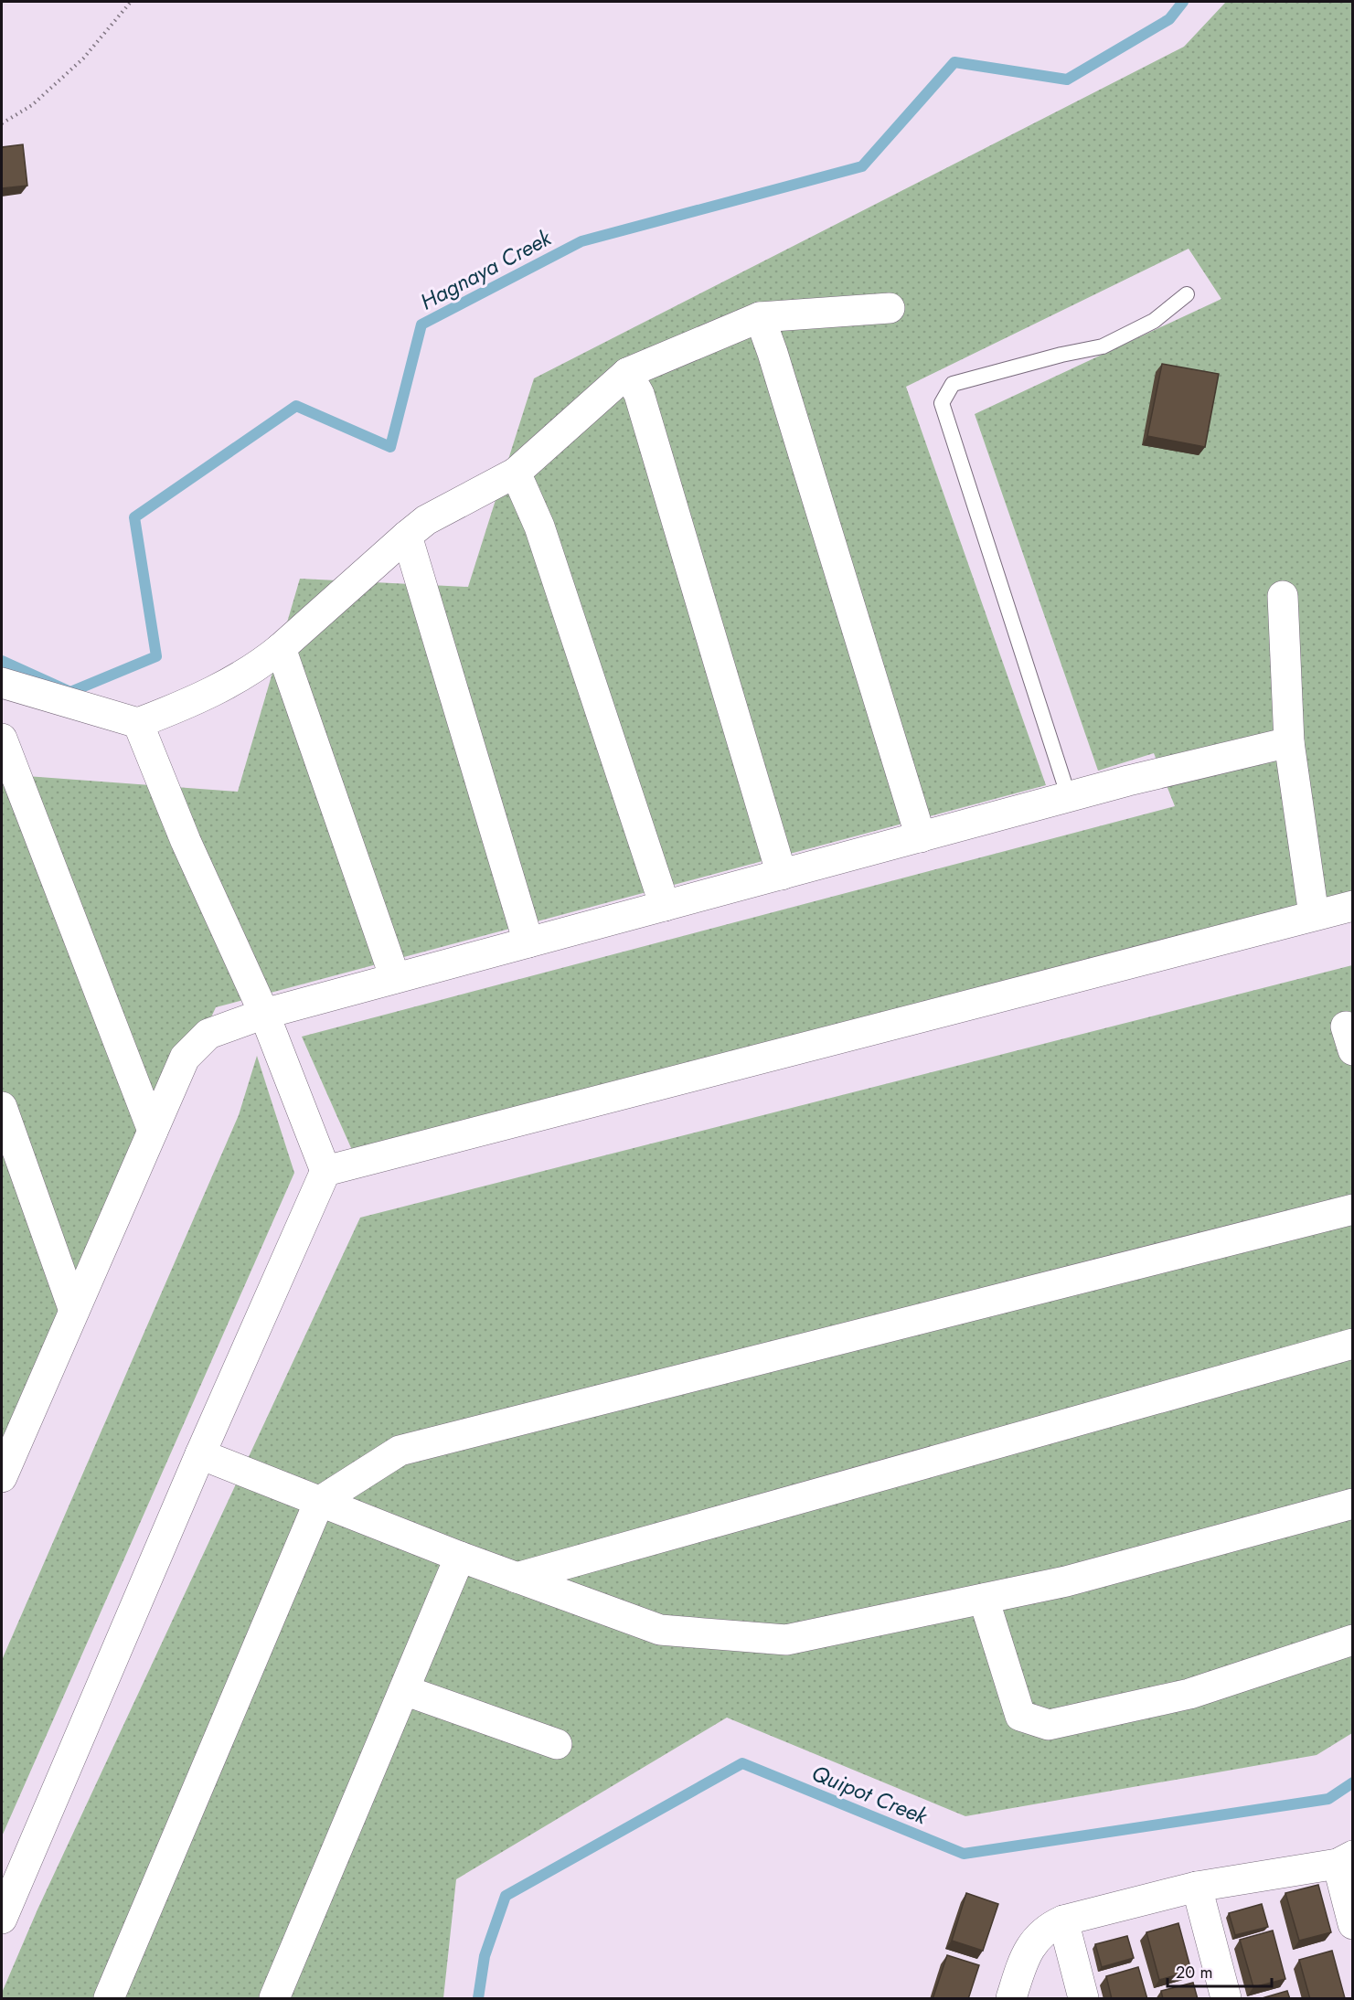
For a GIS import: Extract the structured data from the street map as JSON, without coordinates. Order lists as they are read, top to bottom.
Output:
{
  "water": ["Hagnaya Creek", "Quipot Creek"],
  "scale_bar": "20 m"
}
